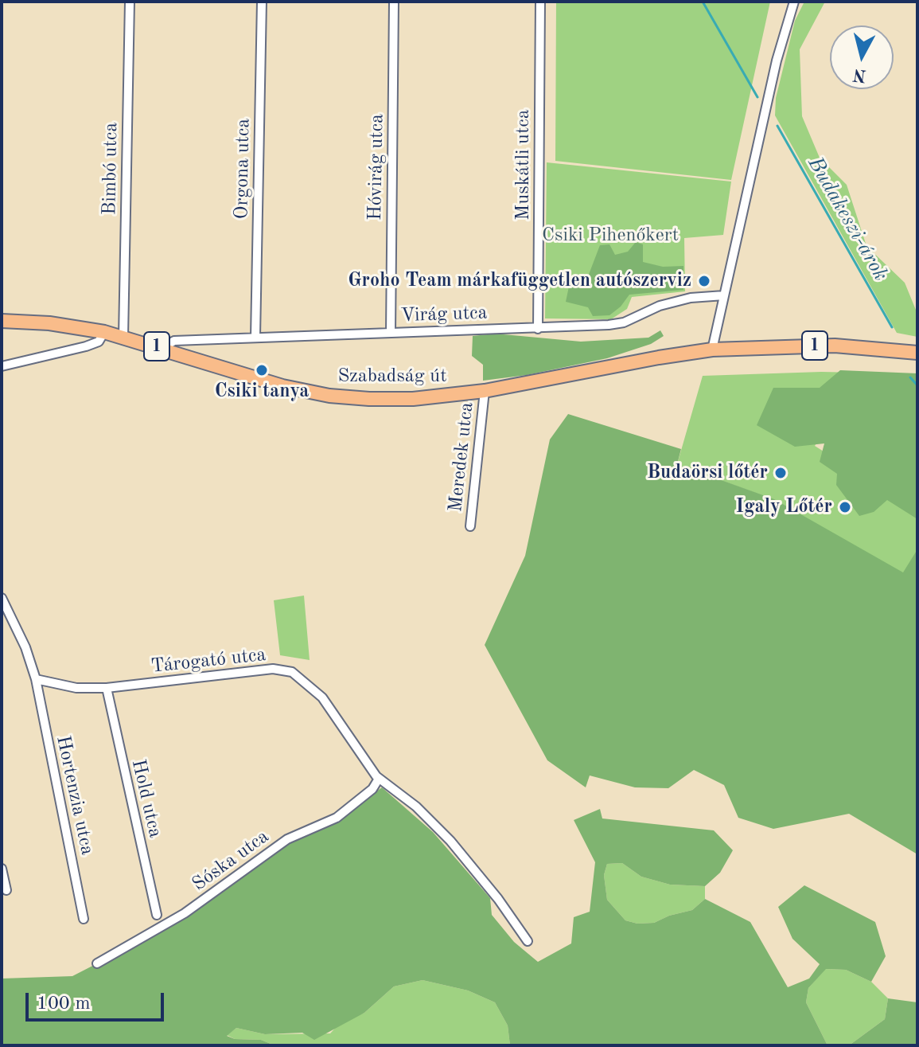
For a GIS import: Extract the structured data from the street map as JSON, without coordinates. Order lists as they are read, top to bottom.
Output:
{
  "streets": {
    "main road": ["1", "Szabadság út"],
    "street": [
      "Muskátli utca",
      "Hóvirág utca",
      "Bimbó utca",
      "Orgona utca",
      "Virág utca",
      "Meredek utca",
      "Tárogató utca",
      "Hortenzia utca",
      "Hold utca",
      "Sóska utca"
    ]
  },
  "crossings": [
    ["Muskátli utca", "Virág utca"],
    ["Hóvirág utca", "Virág utca"],
    ["Bimbó utca", "Szabadság út"],
    ["Orgona utca", "Virág utca"],
    ["Virág utca", "Szabadság út"],
    ["Szabadság út", "Meredek utca"],
    ["Tárogató utca", "Hortenzia utca"],
    ["Tárogató utca", "Hold utca"],
    ["Tárogató utca", "Sóska utca"]
  ],
  "water": ["Budakeszi-árok"],
  "parks": ["Csiki Pihenőkert"],
  "places": [
    "Groho Team márkafüggetlen autószerviz",
    "Csiki tanya",
    "Budaörsi lőtér",
    "Igaly Lőtér"
  ],
  "scale_bar": "100 m",
  "north": "bottom"
}
